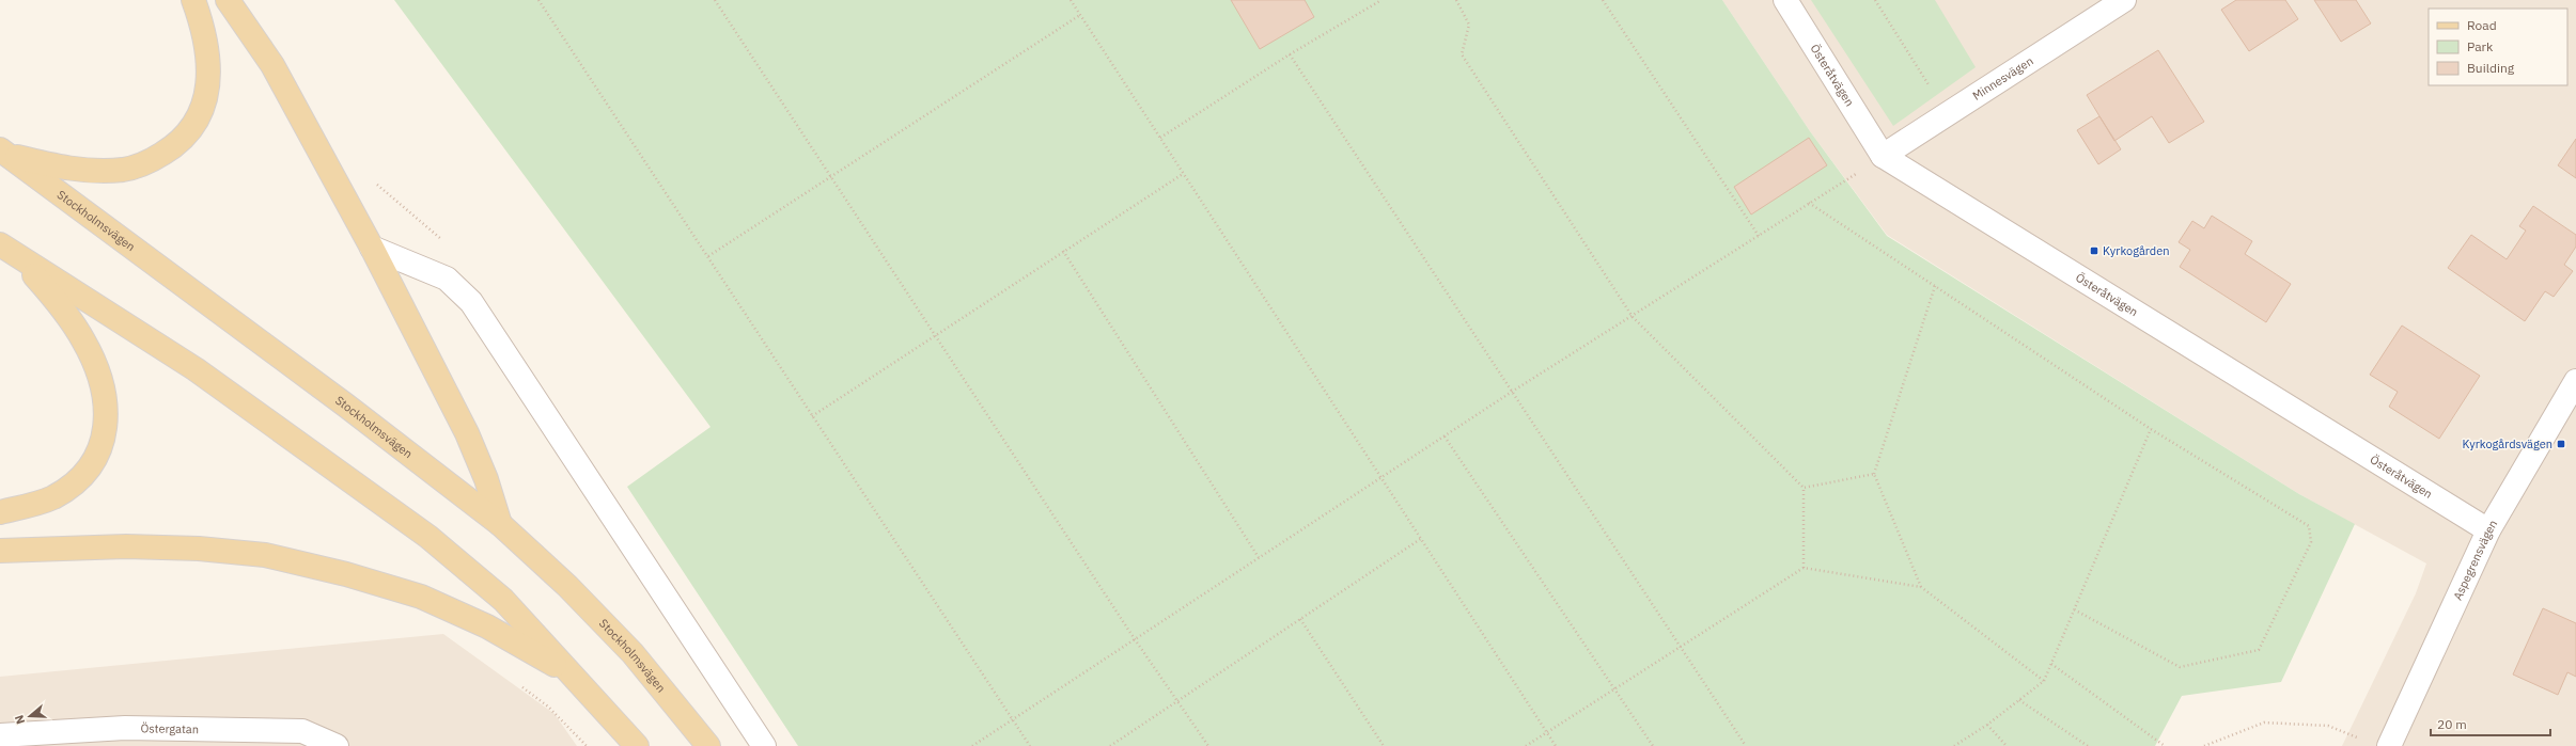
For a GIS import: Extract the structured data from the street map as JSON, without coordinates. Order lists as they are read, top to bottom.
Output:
{
  "streets": {
    "main road": ["Stockholmsvägen"],
    "street": [
      "Österåtvägen",
      "Minnesvägen",
      "Aspegrensvägen",
      "Östergatan"
    ]
  },
  "crossings": [
    ["Österåtvägen", "Minnesvägen"],
    ["Österåtvägen", "Aspegrensvägen"]
  ],
  "places": {
    "transit": ["Kyrkogården", "Kyrkogårdsvägen"]
  },
  "legend": ["Road", "Park", "Building"],
  "scale_bar": "20 m",
  "north": "left"
}
